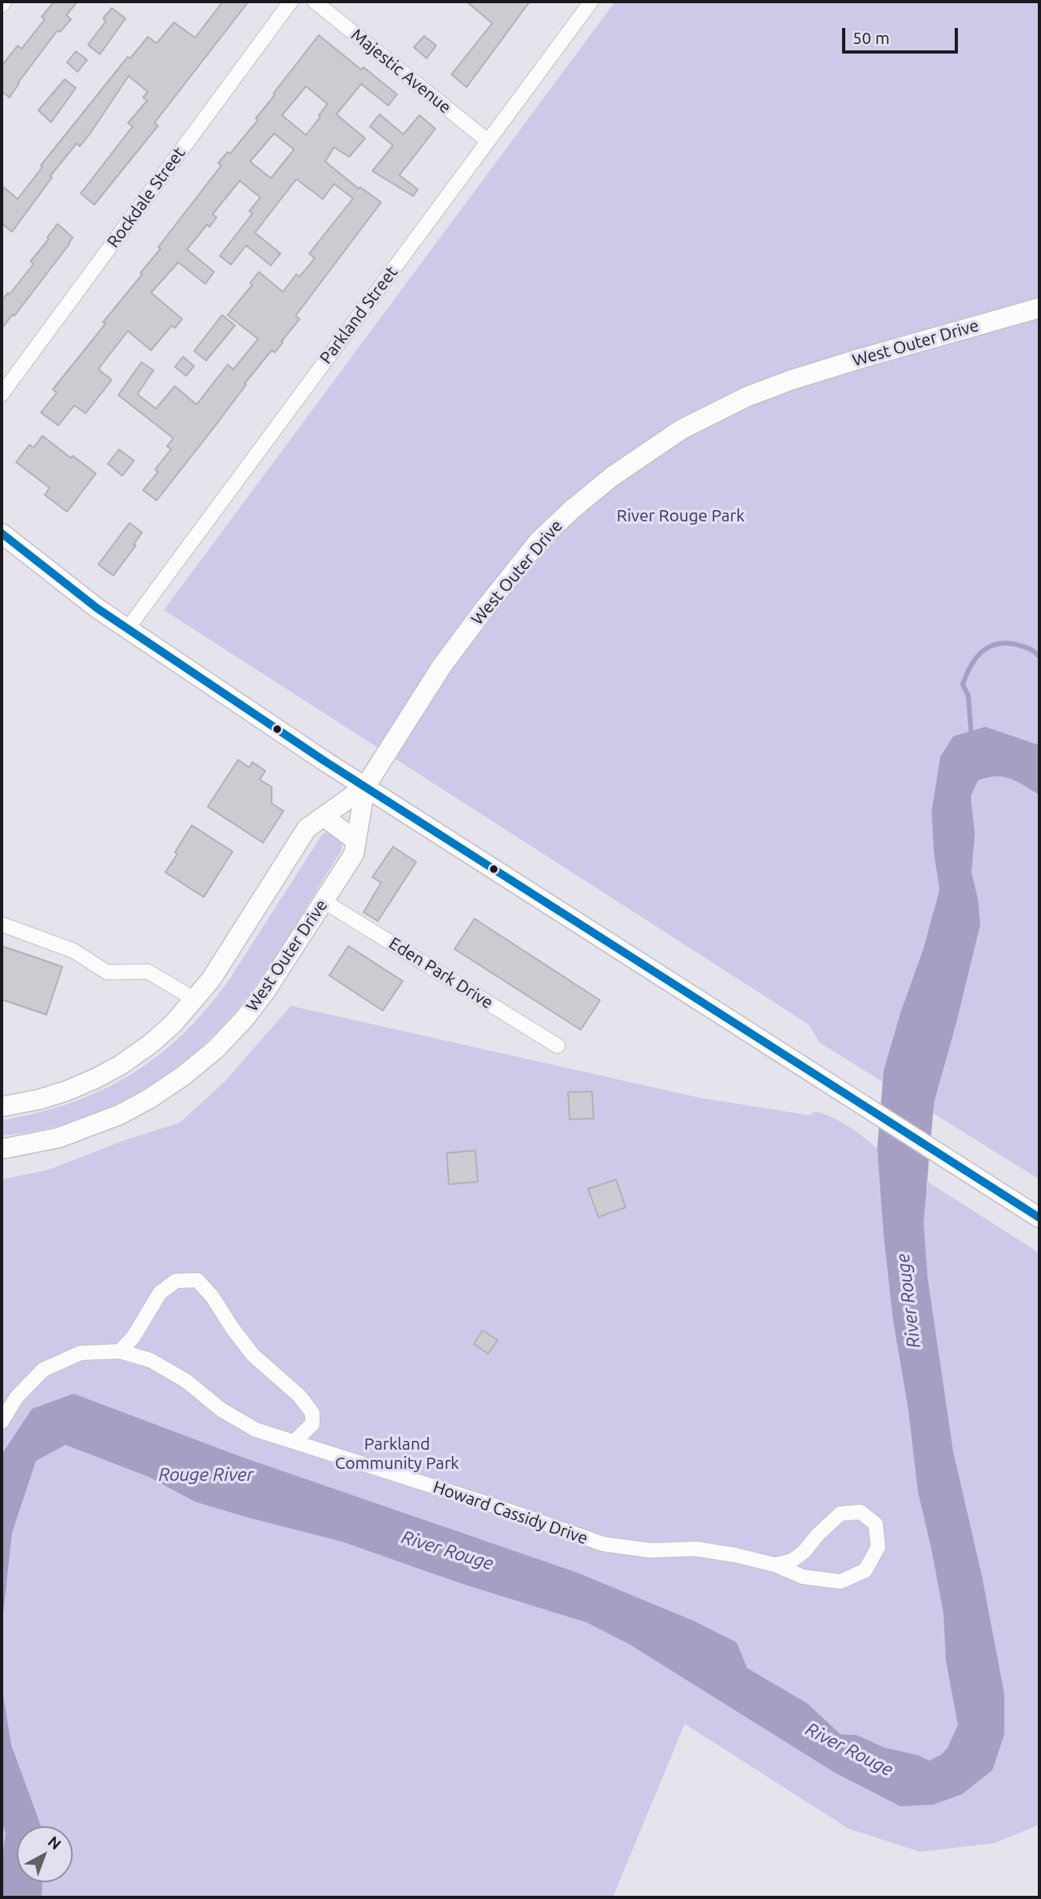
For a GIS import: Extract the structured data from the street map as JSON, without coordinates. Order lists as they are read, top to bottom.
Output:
{
  "streets": {
    "main road": ["West Outer Drive"],
    "street": [
      "Majestic Avenue",
      "Rockdale Street",
      "Parkland Street",
      "Eden Park Drive",
      "Howard Cassidy Drive"
    ]
  },
  "crossings": [
    ["Majestic Avenue", "Parkland Street"],
    ["West Outer Drive", "Eden Park Drive"]
  ],
  "water": ["River Rouge", "Rouge River"],
  "parks": ["River Rouge Park", "Parkland Community Park"],
  "scale_bar": "50 m",
  "north": "top right"
}
